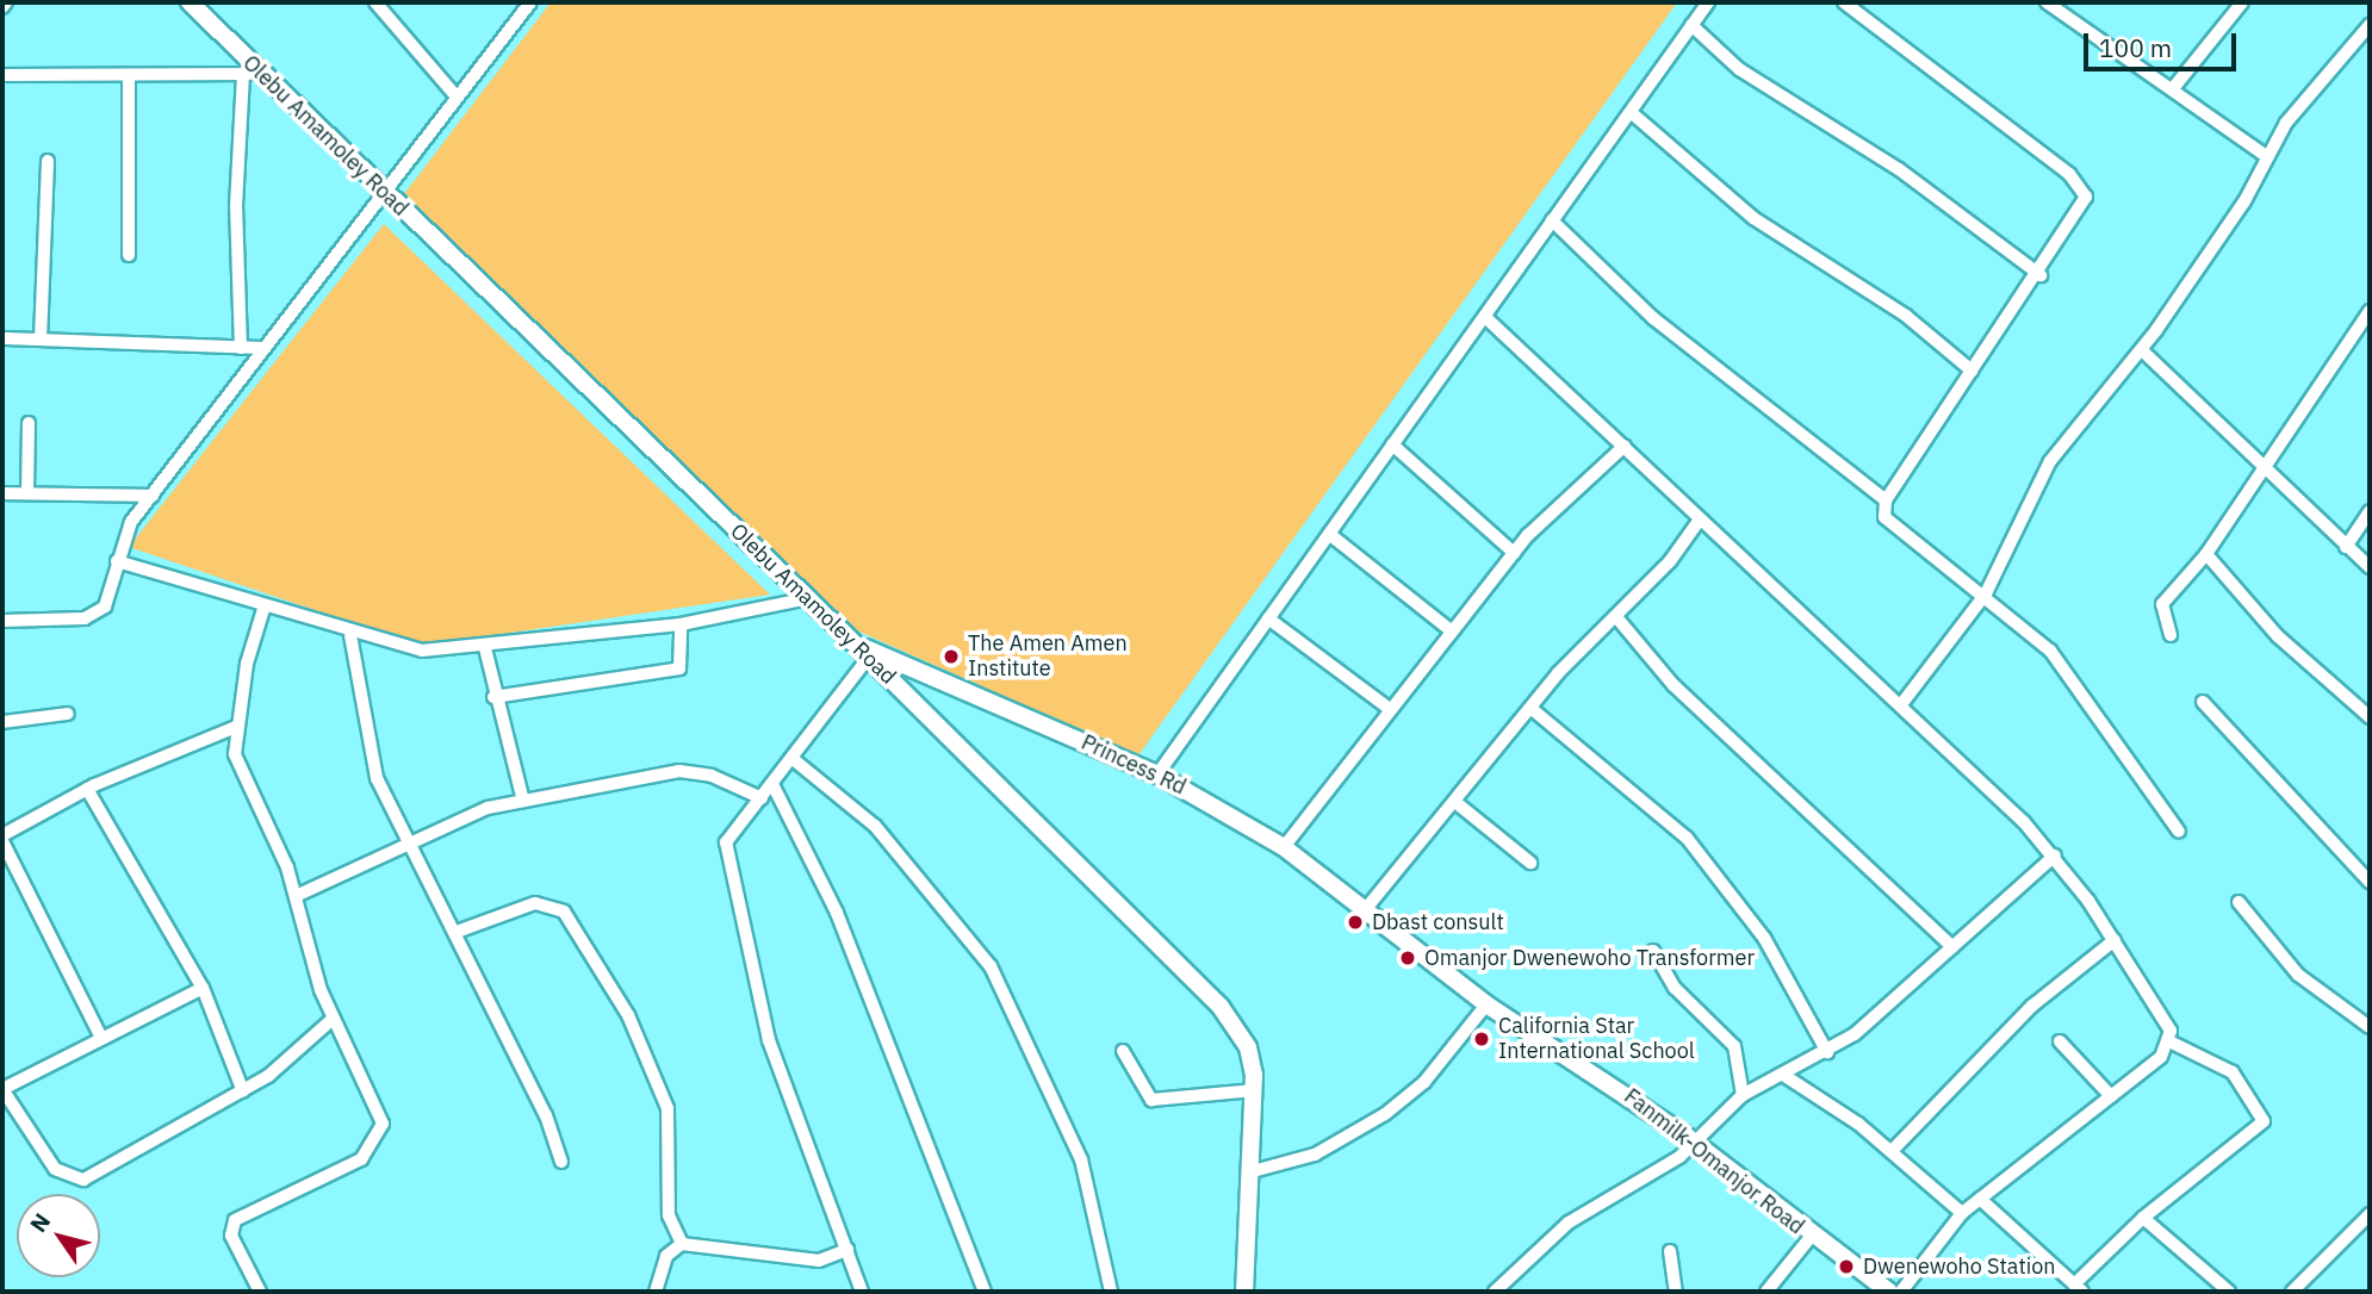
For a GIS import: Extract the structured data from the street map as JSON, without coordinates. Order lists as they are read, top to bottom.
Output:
{
  "streets": {
    "street": ["Olebu Amamoley Road", "Princess Rd", "Fanmilk-Omanjor Road"]
  },
  "crossings": [
    ["Olebu Amamoley Road", "Princess Rd"],
    ["Princess Rd", "Fanmilk-Omanjor Road"]
  ],
  "places": [
    "The Amen Amen Institute",
    "Dbast consult",
    "Omanjor Dwenewoho Transformer",
    "California Star International School",
    "Dwenewoho Station"
  ],
  "scale_bar": "100 m",
  "north": "top left"
}
